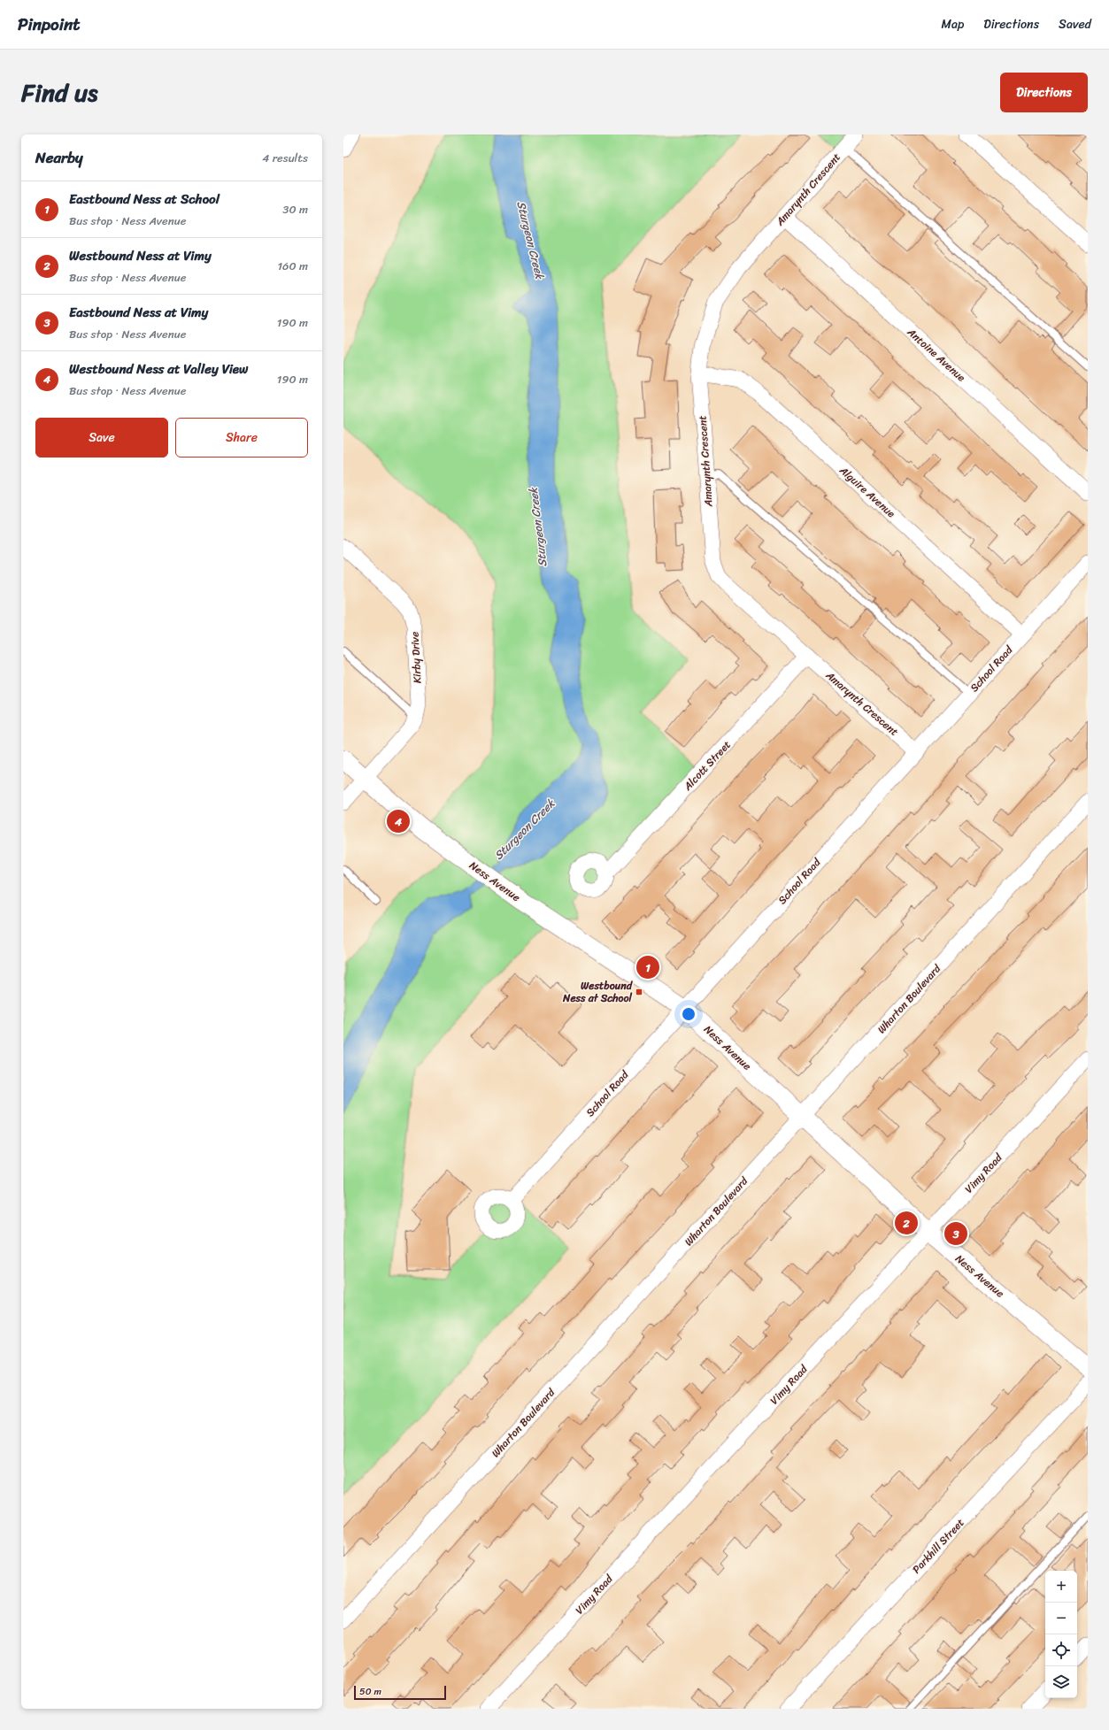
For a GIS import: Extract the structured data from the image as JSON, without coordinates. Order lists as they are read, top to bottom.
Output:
{
  "streets": {
    "street": [
      "Amarynth Crescent",
      "Antoine Avenue",
      "Alguire Avenue",
      "Kirby Drive",
      "School Road",
      "Alcott Street",
      "Ness Avenue",
      "Wharton Boulevard",
      "Vimy Road",
      "Parkhill Street"
    ]
  },
  "crossings": [
    ["Amarynth Crescent", "Antoine Avenue"],
    ["Amarynth Crescent", "Alguire Avenue"],
    ["Amarynth Crescent", "School Road"],
    ["Amarynth Crescent", "Alcott Street"],
    ["Alguire Avenue", "School Road"],
    ["Kirby Drive", "Ness Avenue"],
    ["School Road", "Ness Avenue"],
    ["Ness Avenue", "Wharton Boulevard"],
    ["Ness Avenue", "Vimy Road"]
  ],
  "water": ["Sturgeon Creek"],
  "places": {
    "transit": ["Westbound Ness at School"]
  },
  "scale_bar": "50 m",
  "page": {
    "header": "Pinpoint",
    "nav": ["Map", "Directions", "Saved"],
    "title": "Find us",
    "buttons": [
      "Directions",
      ["Save", "Share"]
    ],
    "heading": ["Nearby", "4 results"],
    "list": [
      {
        "mark": "1",
        "name": "Eastbound Ness at School",
        "note": "Bus stop · Ness Avenue",
        "value": "30 m"
      },
      {
        "mark": "2",
        "name": "Westbound Ness at Vimy",
        "note": "Bus stop · Ness Avenue",
        "value": "160 m"
      },
      {
        "mark": "3",
        "name": "Eastbound Ness at Vimy",
        "note": "Bus stop · Ness Avenue",
        "value": "190 m"
      },
      {
        "mark": "4",
        "name": "Westbound Ness at Valley View",
        "note": "Bus stop · Ness Avenue",
        "value": "190 m"
      }
    ],
    "pins": [
      "4",
      "1",
      "2",
      "3"
    ],
    "map_buttons": ["+", "−"],
    "scale": "50 m"
  }
}
